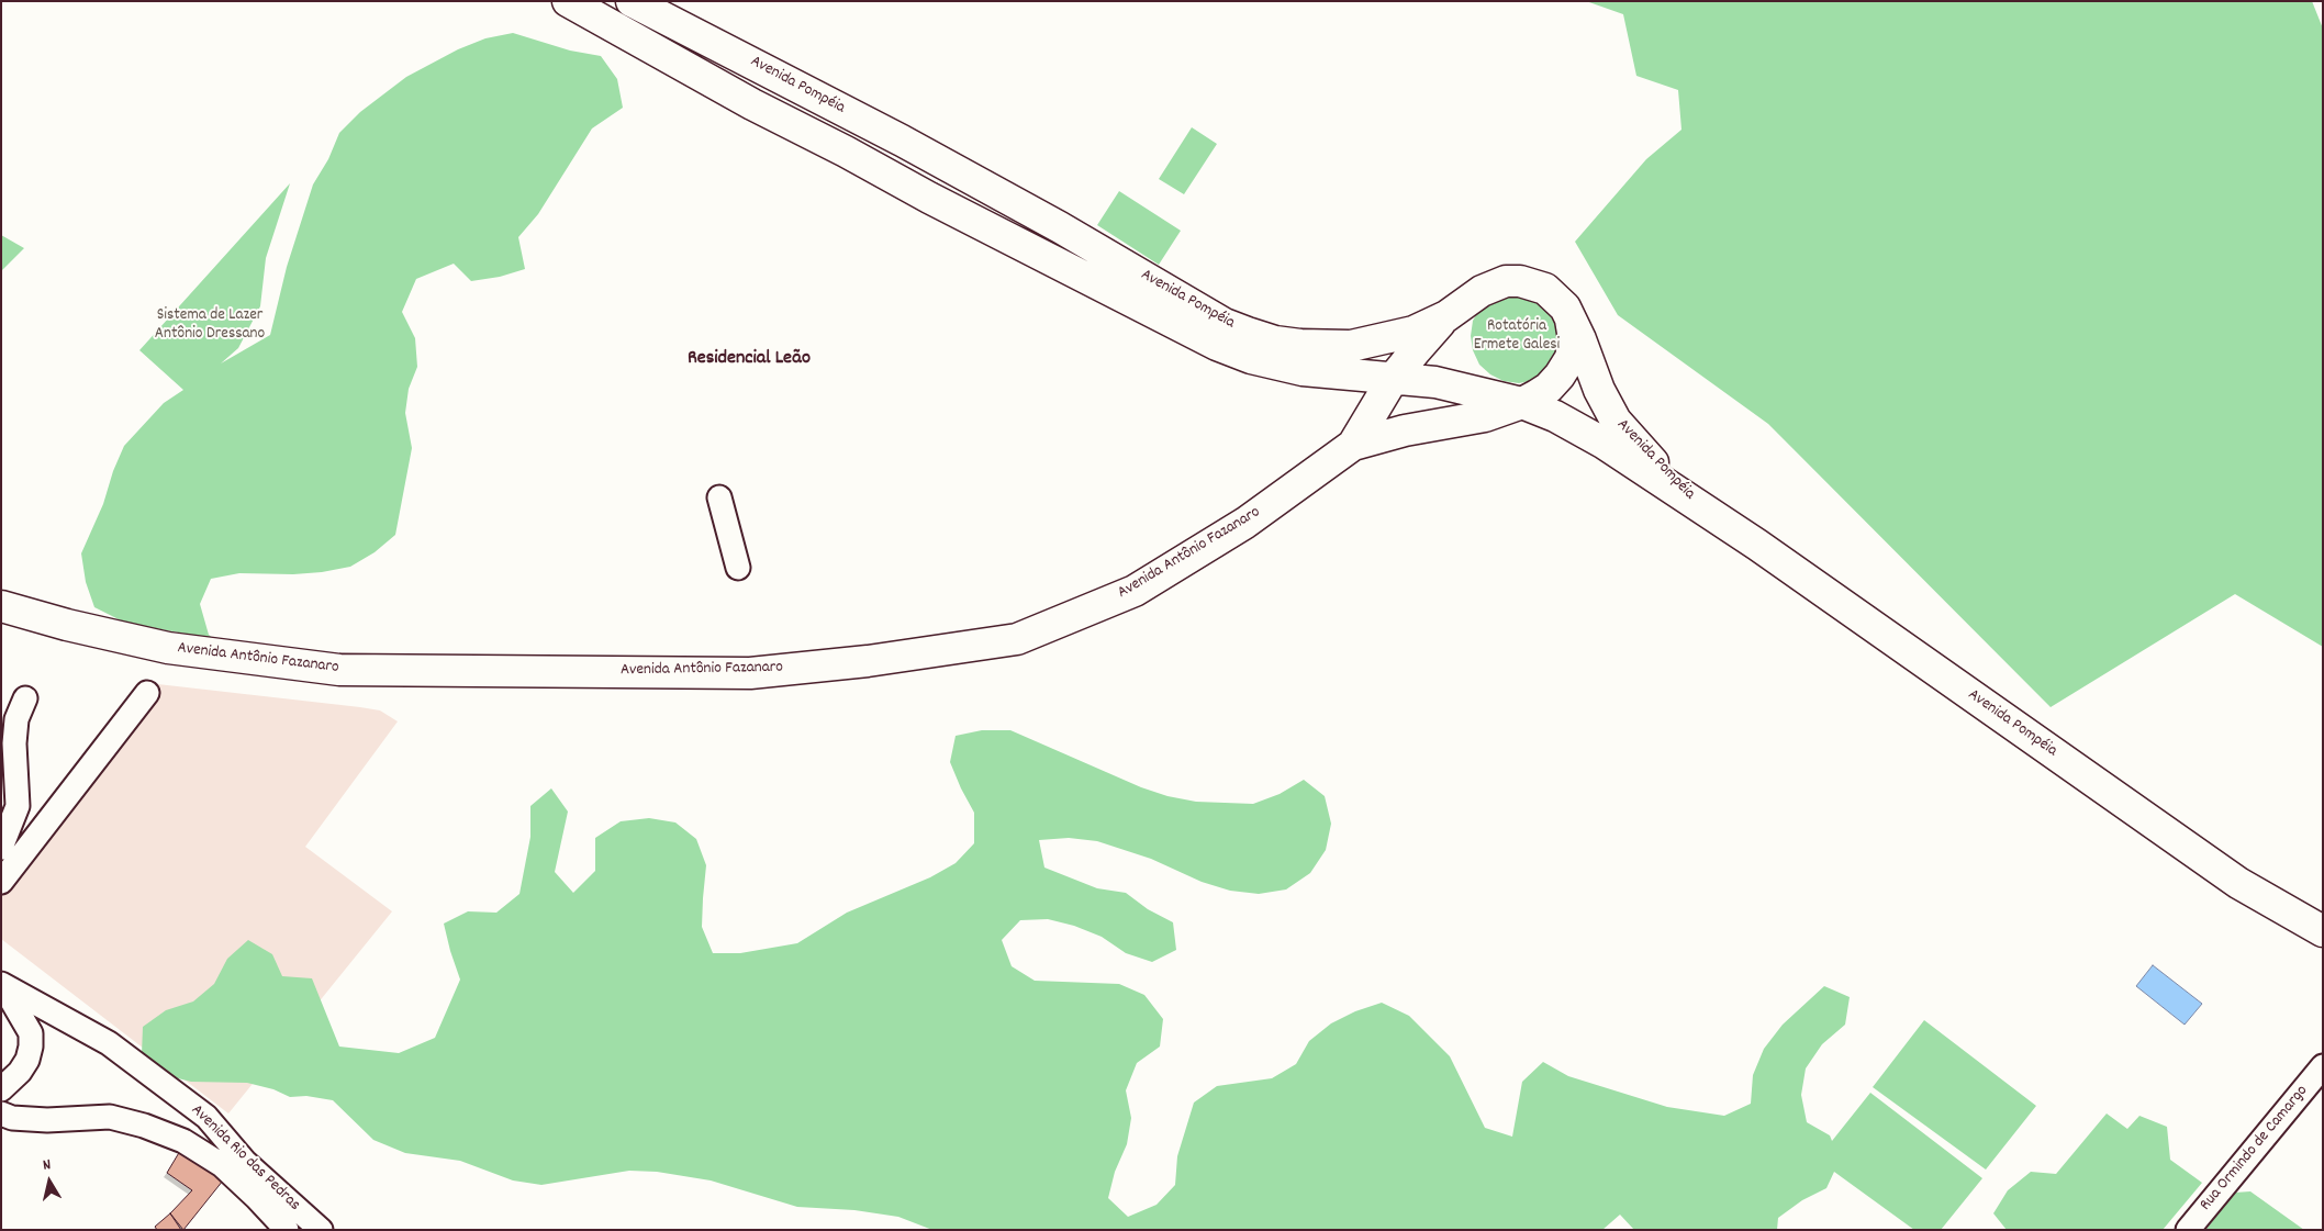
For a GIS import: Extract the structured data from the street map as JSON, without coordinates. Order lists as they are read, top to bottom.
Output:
{
  "streets": {
    "main road": ["Avenida Pompéia", "Avenida Antônio Fazanaro"],
    "street": ["Rua Ormindo de Camargo", "Avenida Rio das Pedras"]
  },
  "crossings": [
    ["Avenida Pompéia", "Avenida Antônio Fazanaro"]
  ],
  "districts": ["Residencial Leão"],
  "parks": ["Sistema de Lazer Antônio Dressano", "Rotatória Ermete Galesi"],
  "north": "top"
}
